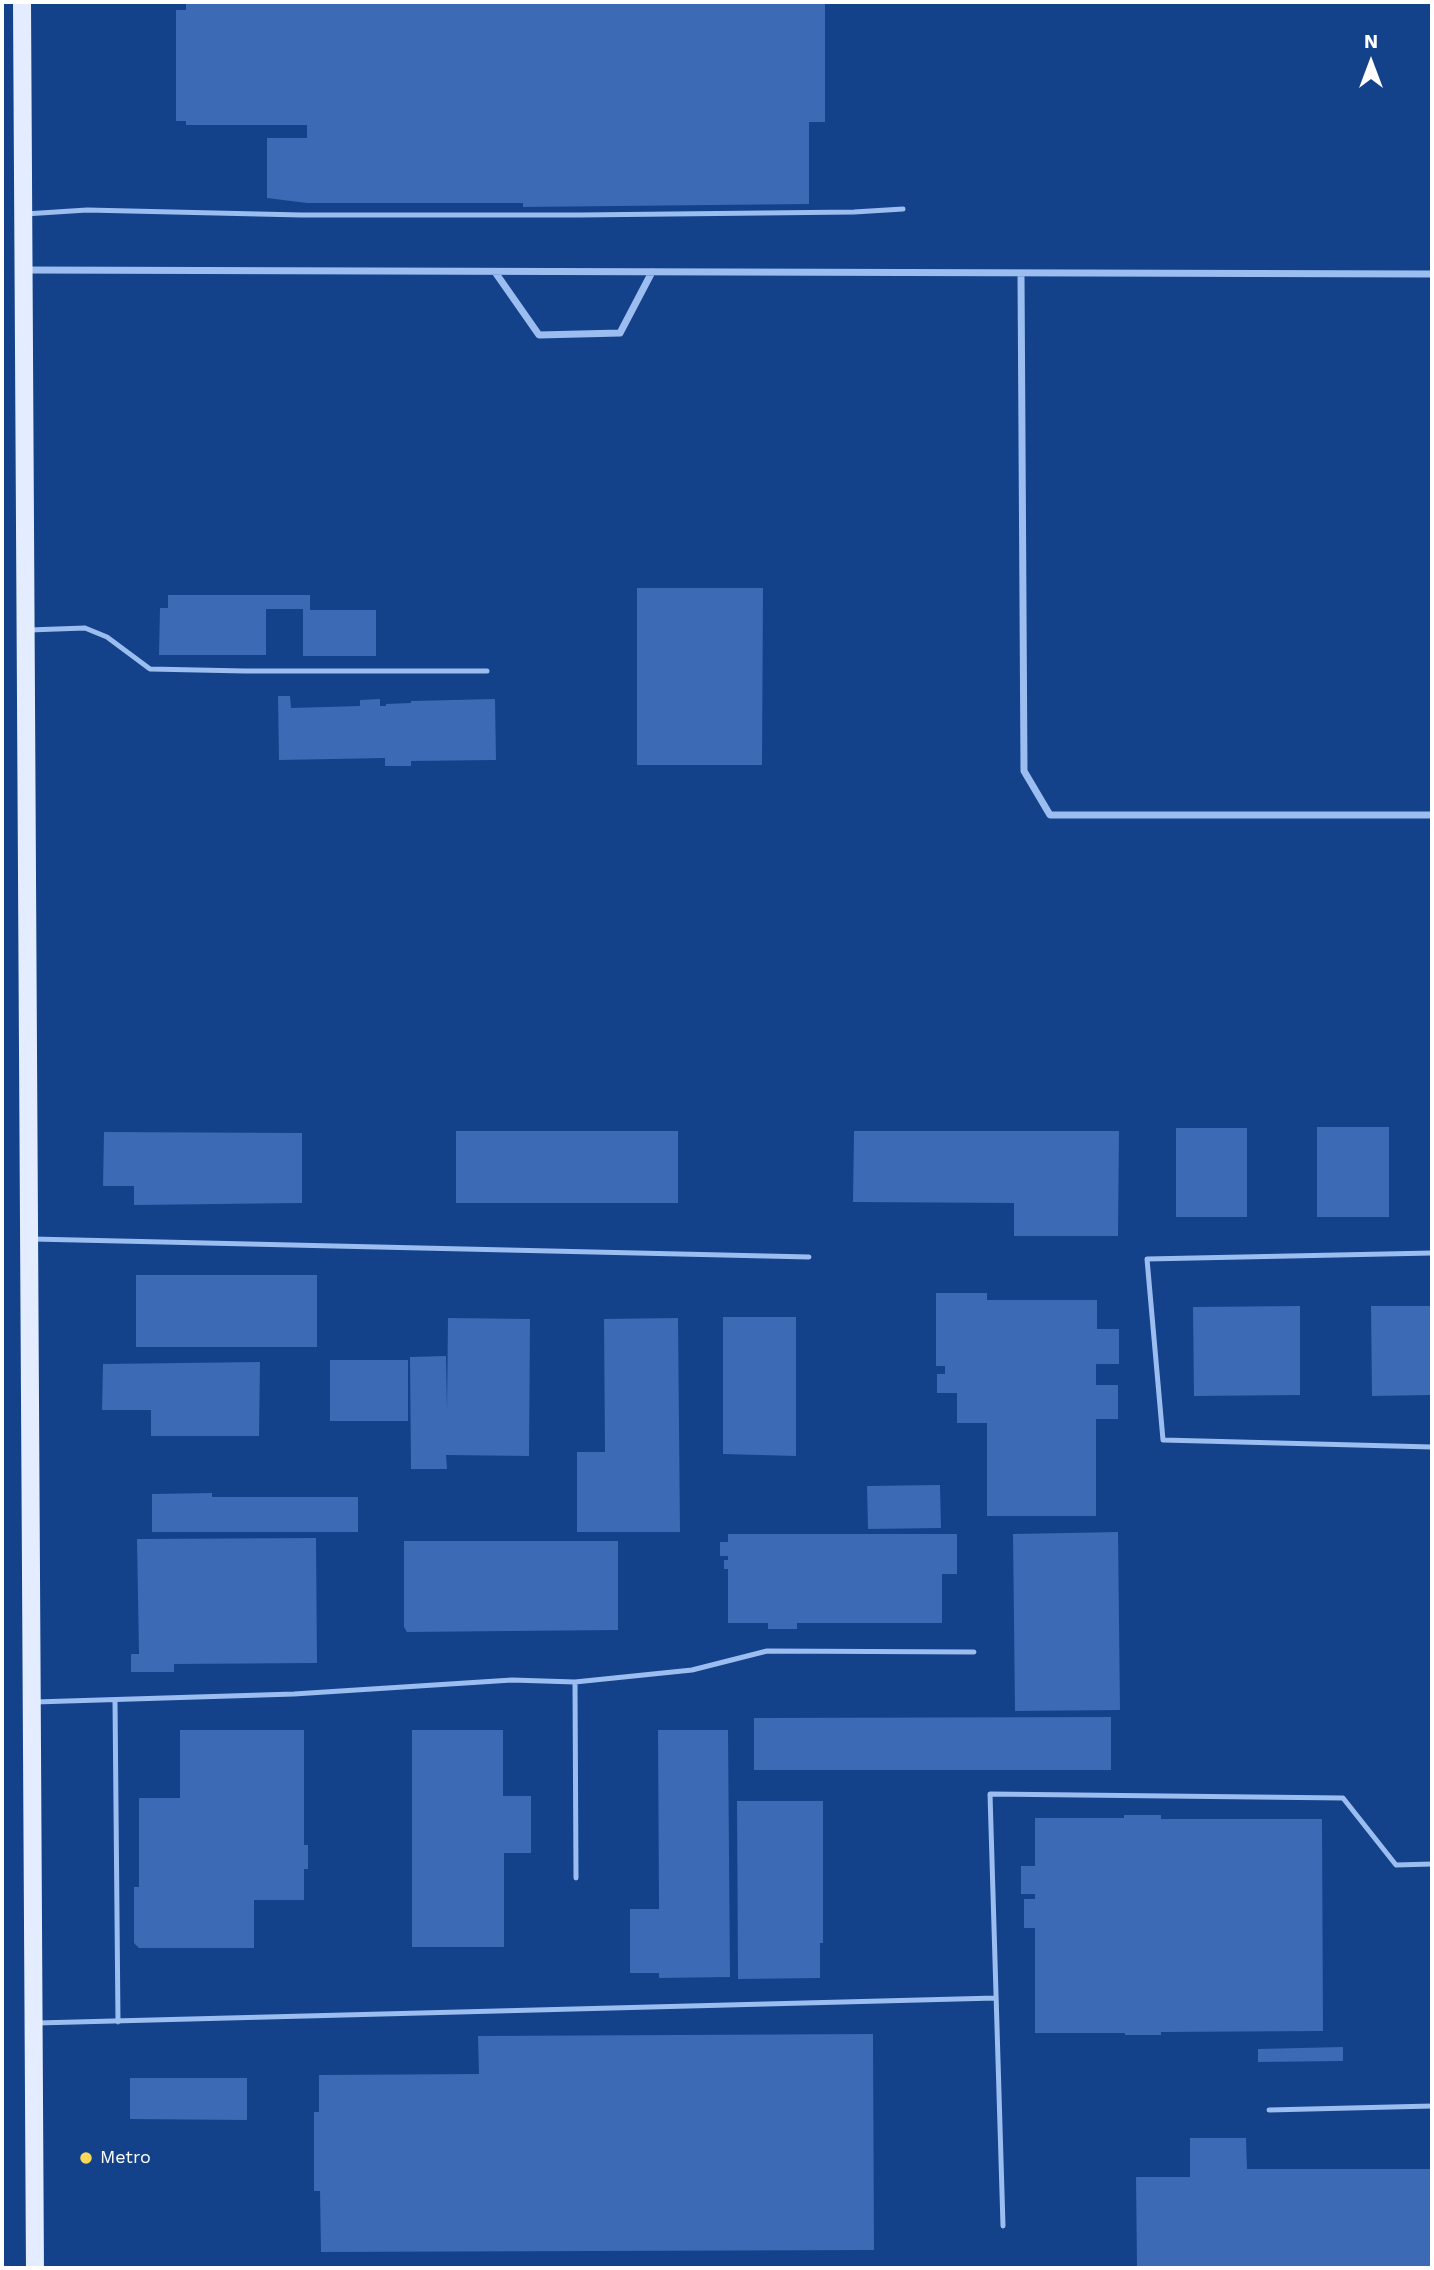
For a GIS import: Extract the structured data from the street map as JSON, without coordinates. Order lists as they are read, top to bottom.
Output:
{
  "places": ["Metro"],
  "north": "top"
}
